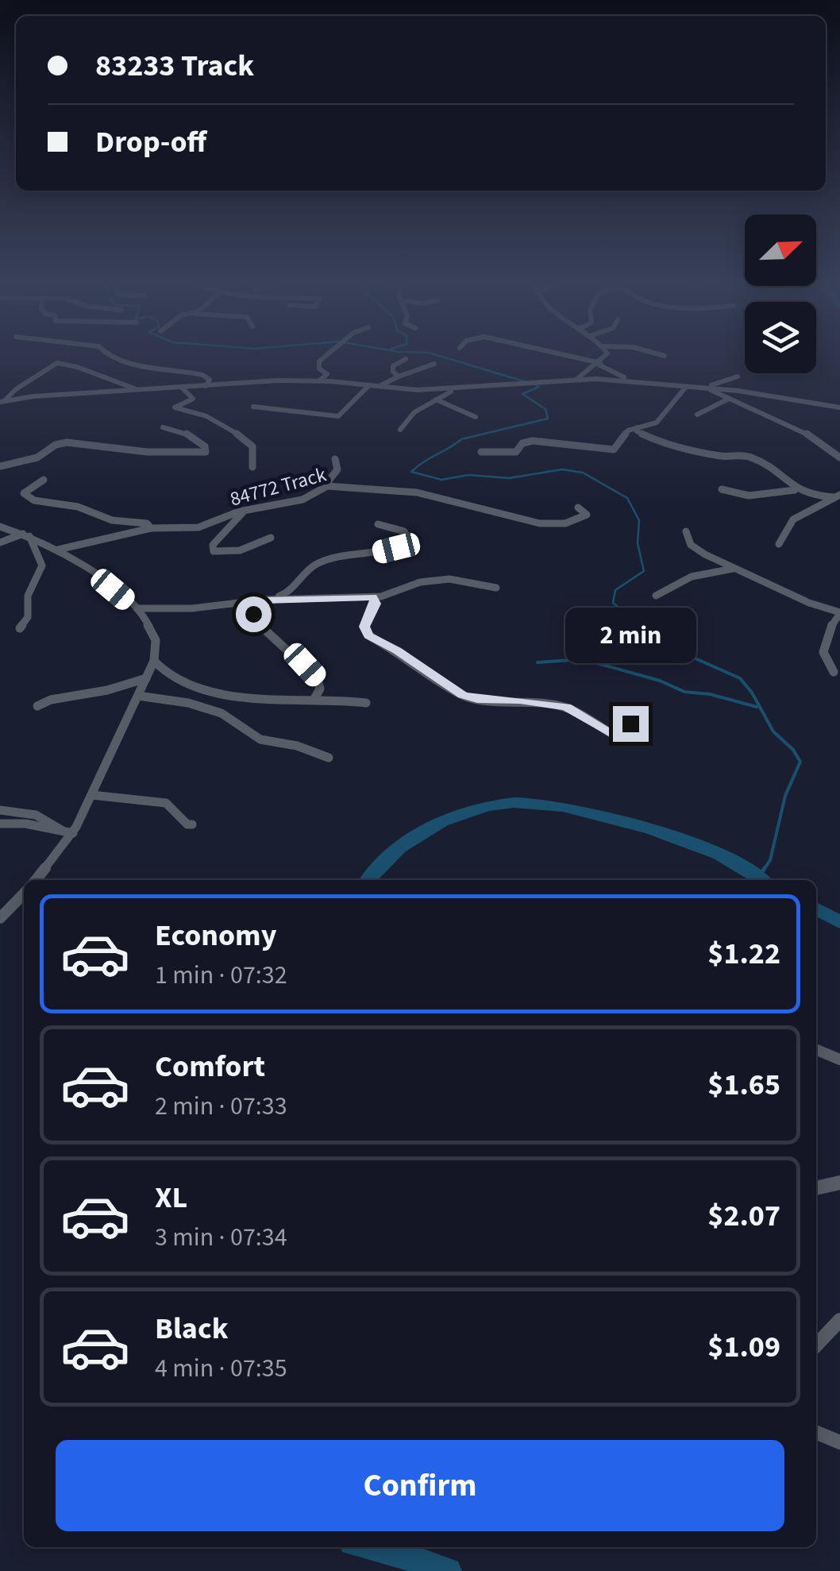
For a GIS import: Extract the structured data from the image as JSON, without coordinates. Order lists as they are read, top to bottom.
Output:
{
  "streets": {
    "street": ["84772 Track"]
  },
  "north": "top right",
  "page": {
    "banner": ["83233 Track", "Drop-off"],
    "bubble": "2 min",
    "list": [
      {
        "name": "Economy",
        "note": "1 min · 07:32",
        "value": "$1.22"
      },
      {
        "name": "Comfort",
        "note": "2 min · 07:33",
        "value": "$1.65"
      },
      {
        "name": "XL",
        "note": "3 min · 07:34",
        "value": "$2.07"
      },
      {
        "name": "Black",
        "note": "4 min · 07:35",
        "value": "$1.09"
      }
    ],
    "buttons": "Confirm"
  }
}
